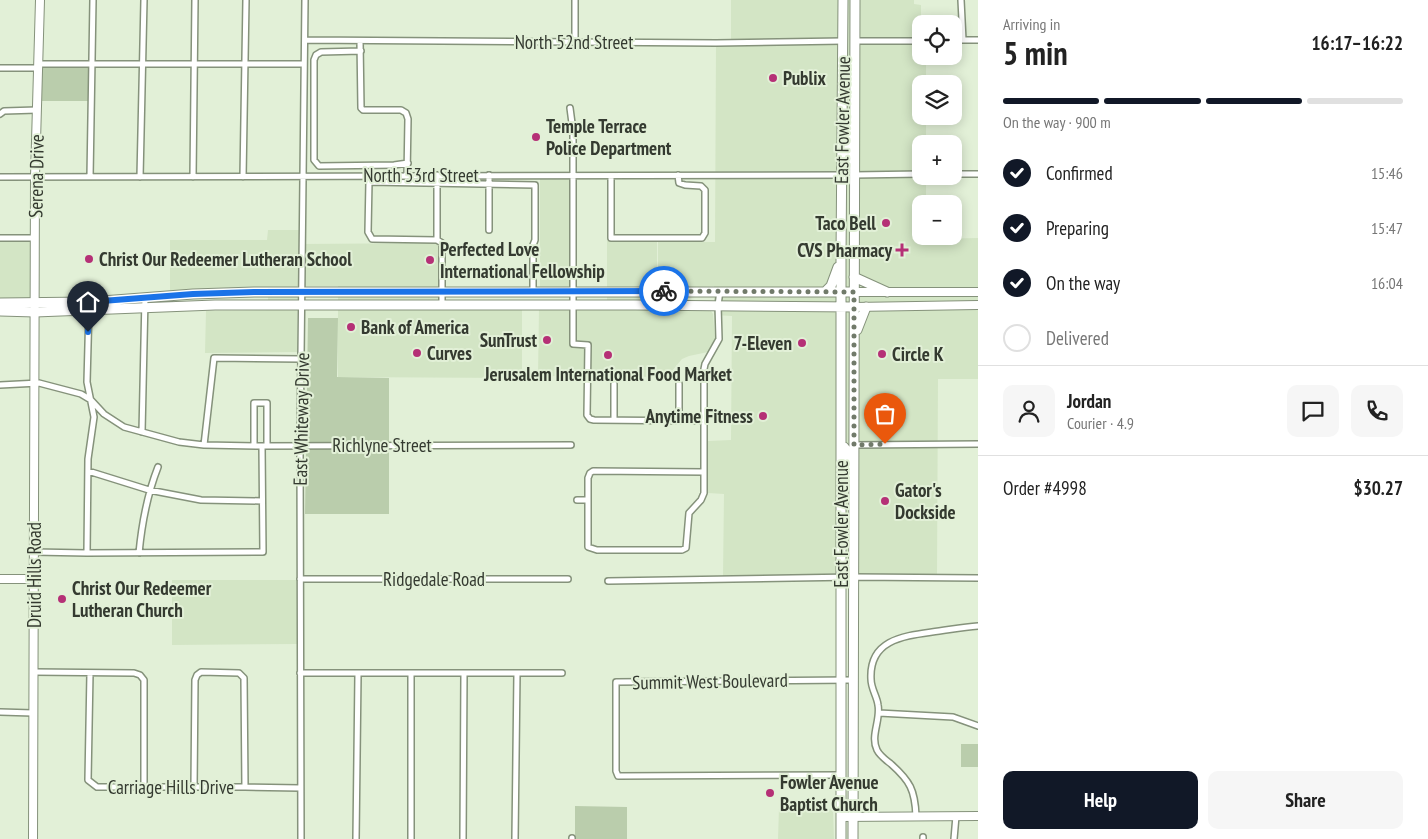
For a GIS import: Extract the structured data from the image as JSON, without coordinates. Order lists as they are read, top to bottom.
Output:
{
  "streets": {
    "main road": ["East Fowler Avenue"],
    "street": [
      "North 52nd Street",
      "North 53rd Street",
      "Serena Drive",
      "East Whiteway Drive",
      "Richlyne Street",
      "Druid Hills Road",
      "Ridgedale Road",
      "Summit West Boulevard",
      "Carriage Hills Drive"
    ]
  },
  "crossings": [
    ["North 52nd Street", "East Fowler Avenue"],
    ["North 52nd Street", "East Whiteway Drive"],
    ["East Fowler Avenue", "North 53rd Street"],
    ["East Fowler Avenue", "Summit West Boulevard"],
    ["North 53rd Street", "Serena Drive"],
    ["North 53rd Street", "East Whiteway Drive"],
    ["Serena Drive", "Druid Hills Road"],
    ["East Whiteway Drive", "Richlyne Street"],
    ["East Whiteway Drive", "Ridgedale Road"],
    ["East Whiteway Drive", "Carriage Hills Drive"],
    ["Richlyne Street", "Druid Hills Road"]
  ],
  "places": {
    "other": [
      "Publix",
      "Temple Terrace Police Department",
      "Taco Bell",
      "Christ Our Redeemer Lutheran School",
      "Perfected Love International Fellowship",
      "Bank of America",
      "SunTrust",
      "7-Eleven",
      "Curves",
      "Circle K",
      "Jerusalem International Food Market",
      "Anytime Fitness",
      "Gator's Dockside",
      "Christ Our Redeemer Lutheran Church",
      "Fowler Avenue Baptist Church"
    ],
    "health": ["CVS Pharmacy"]
  },
  "page": {
    "heading": ["5 min", "Arriving in", "16:17–16:22"],
    "panel": [
      "Jordan",
      "Courier · 4.9",
      "Order #4998",
      "$30.27"
    ],
    "map_buttons": ["+", "−"],
    "bar": "On the way · 900 m",
    "list": [
      ["Confirmed", "15:46"],
      ["Preparing", "15:47"],
      ["On the way", "16:04"],
      "Delivered"
    ],
    "buttons": ["Help", "Share"]
  }
}
